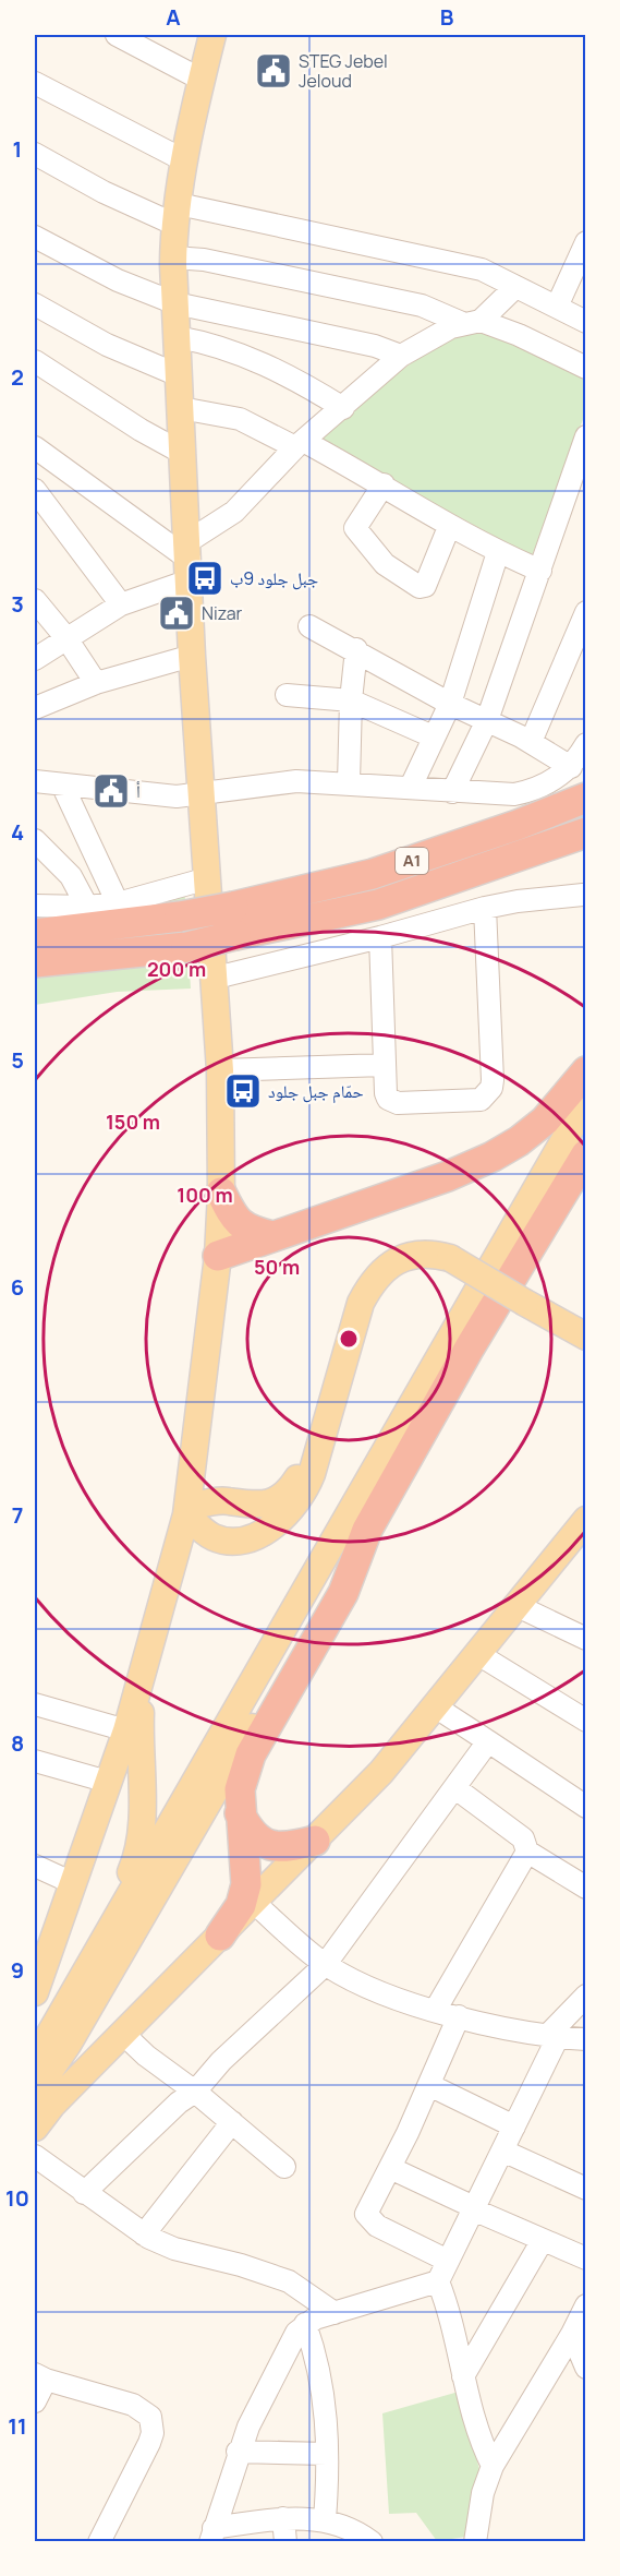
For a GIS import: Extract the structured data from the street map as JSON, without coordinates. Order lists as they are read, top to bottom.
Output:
{
  "streets": {
    "highway": ["A1"]
  },
  "places": {
    "public building": ["STEG Jebel Jeloud", "Nizar", "أ"],
    "bus stop": ["جبل جلود 9ب", "حمّام جبل جلود"]
  },
  "grid": {
    "columns": ["A", "B"],
    "rows": [
      "1",
      "2",
      "3",
      "4",
      "5",
      "6",
      "7",
      "8",
      "9",
      "10",
      "11"
    ]
  },
  "rings": [
    "200 m",
    "150 m",
    "100 m",
    "50 m"
  ]
}
